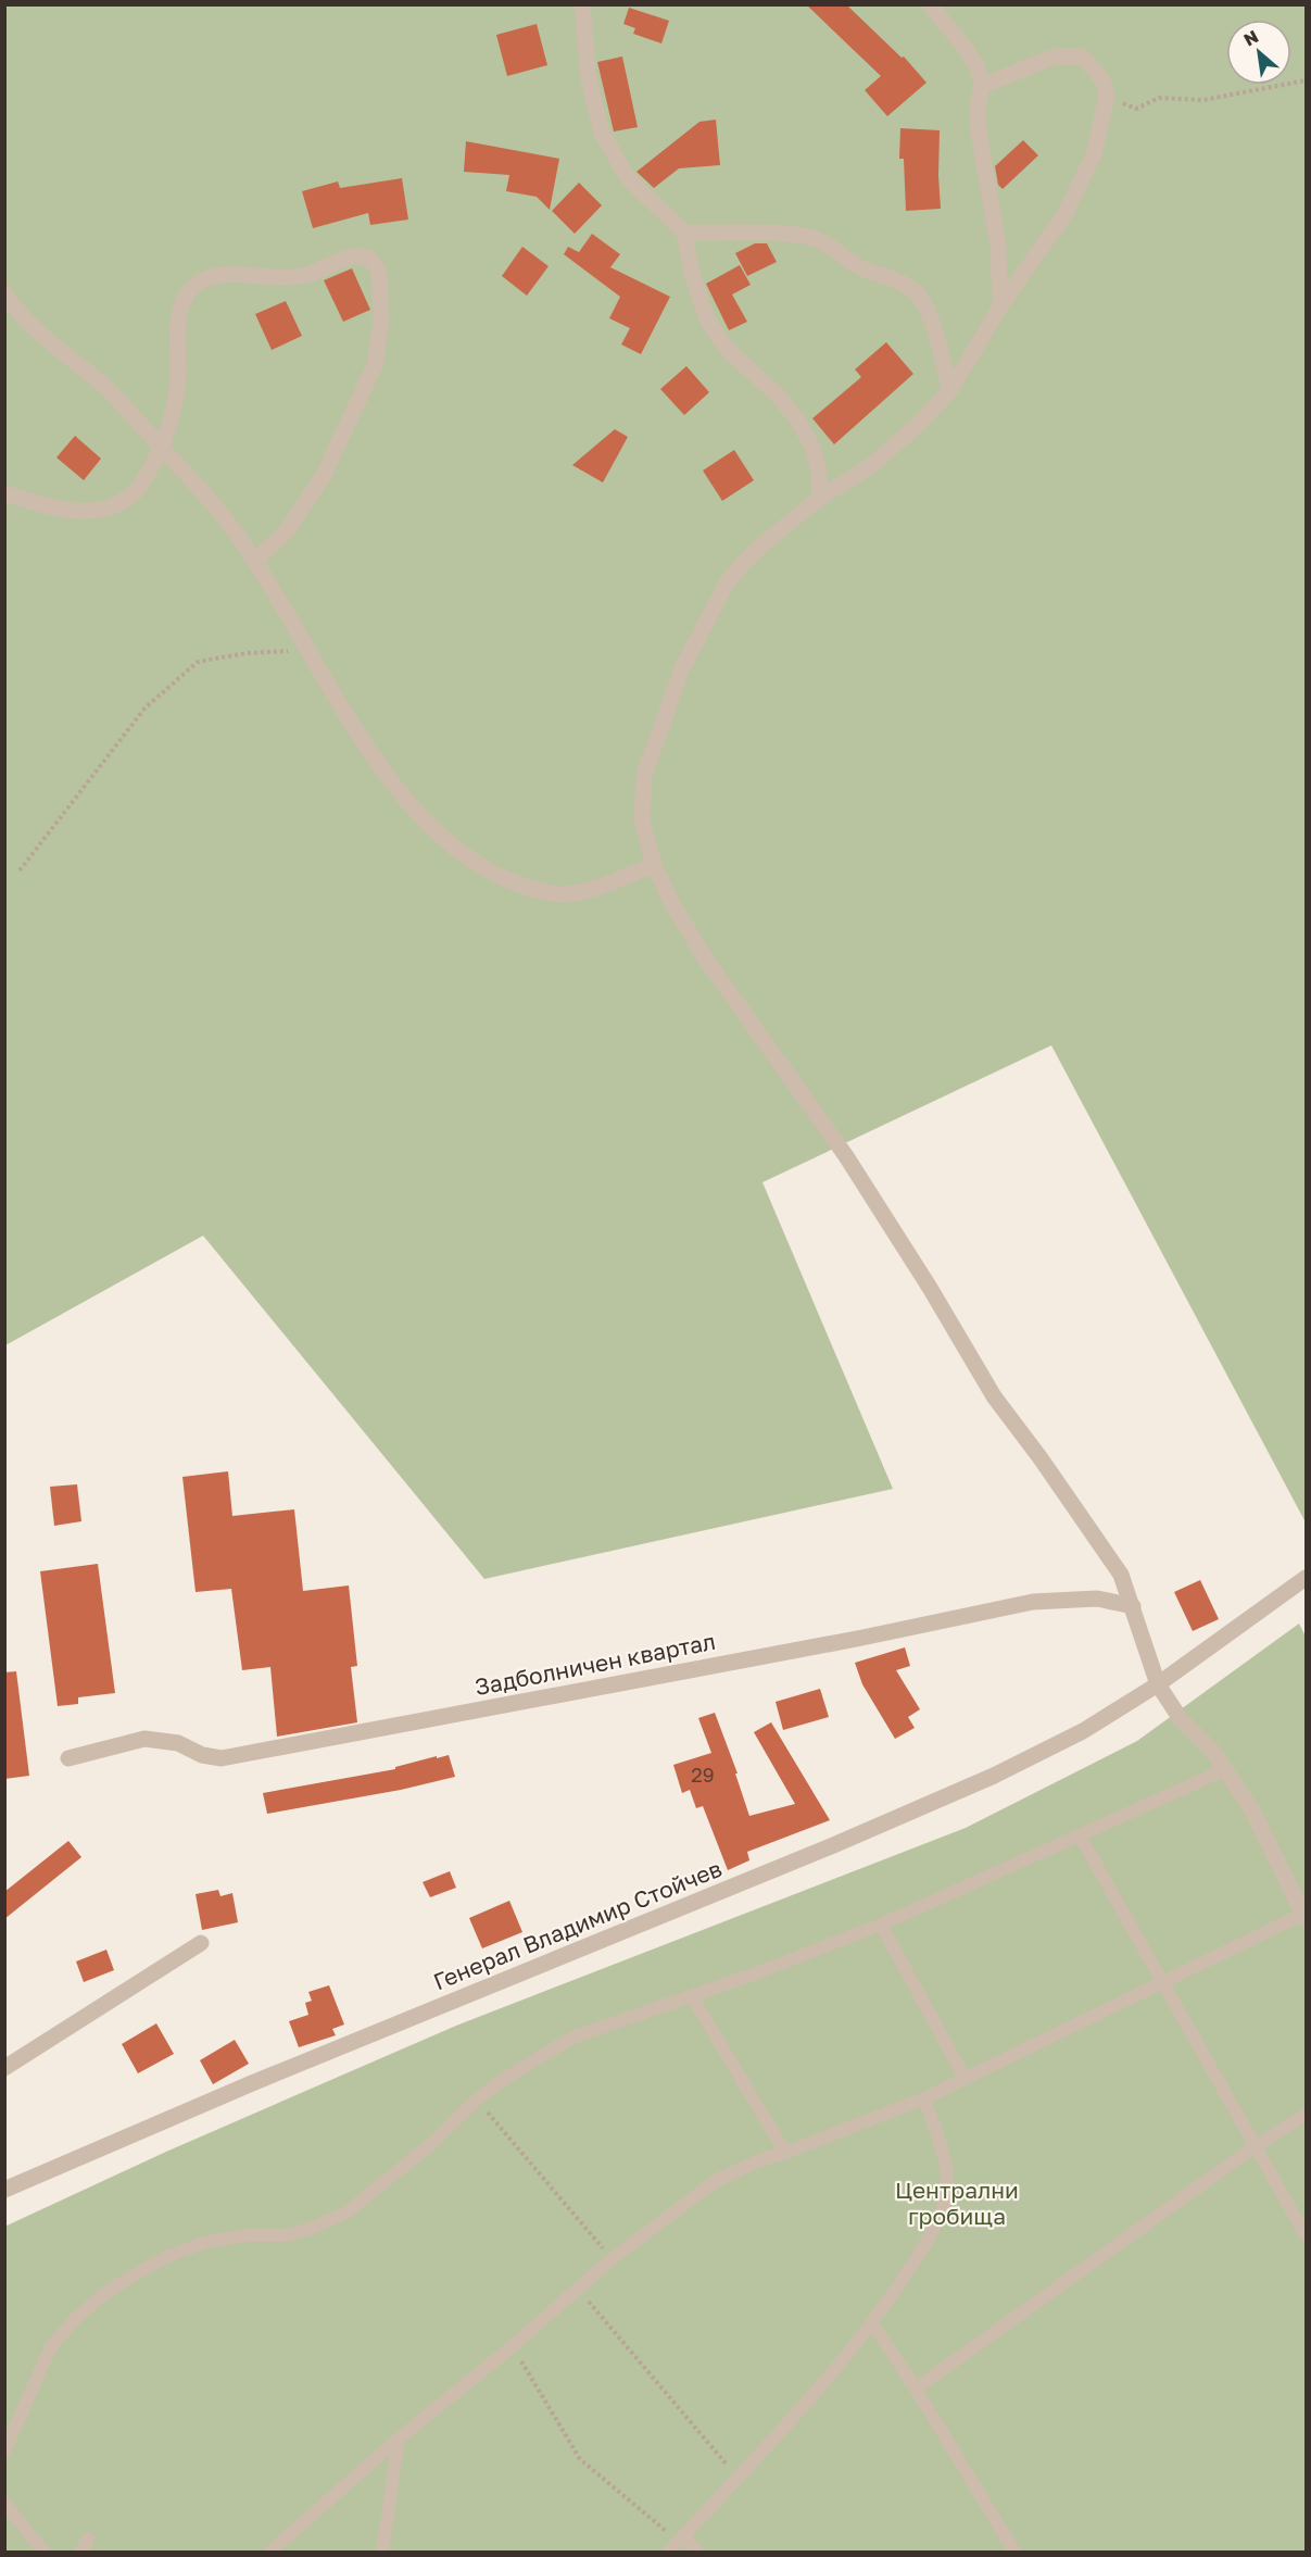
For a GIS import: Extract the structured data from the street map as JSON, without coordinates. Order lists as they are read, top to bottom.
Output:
{
  "streets": {
    "street": ["Задболничен квартал", "Генерал Владимир Стойчев"]
  },
  "parks": ["Централни гробища"],
  "house_numbers": ["29"],
  "north": "top left"
}
